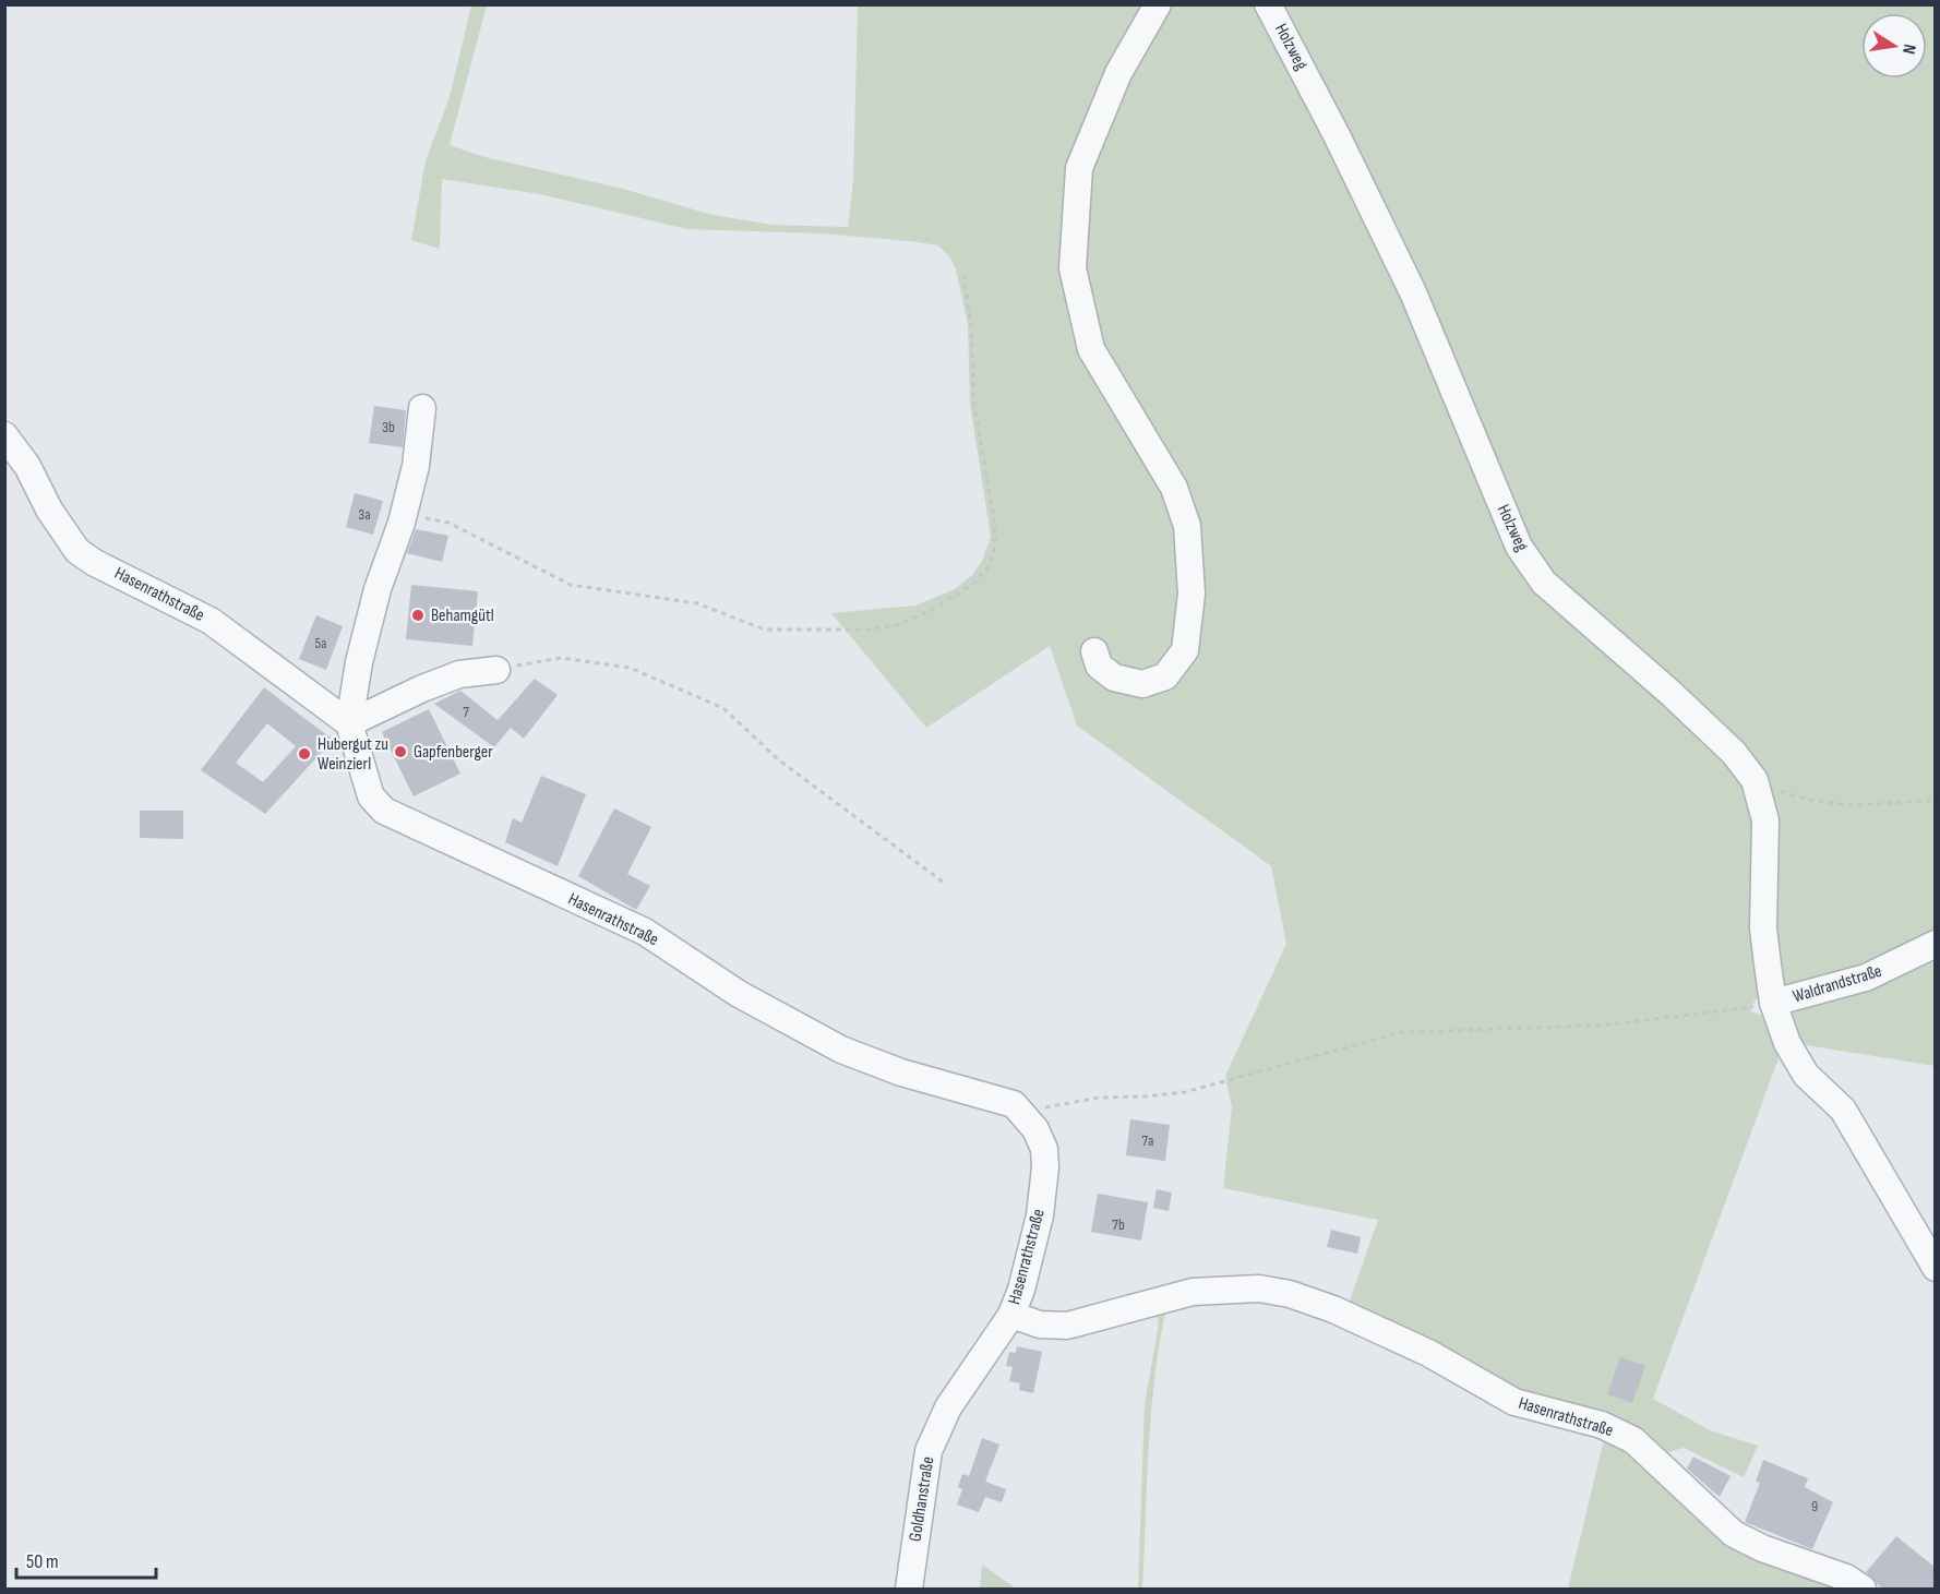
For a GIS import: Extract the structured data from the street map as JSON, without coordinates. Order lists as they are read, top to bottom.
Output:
{
  "streets": {
    "street": [
      "Holzweg",
      "Hasenrathstraße",
      "Waldrandstraße",
      "Goldhanstraße"
    ]
  },
  "crossings": [
    ["Holzweg", "Waldrandstraße"],
    ["Hasenrathstraße", "Goldhanstraße"]
  ],
  "places": ["Behamgütl", "Gapfenberger", "Hubergut zu Weinzierl"],
  "house_numbers": [
    "3b",
    "3a",
    "5a",
    "7",
    "7a",
    "7b",
    "9"
  ],
  "scale_bar": "50 m",
  "north": "right"
}
